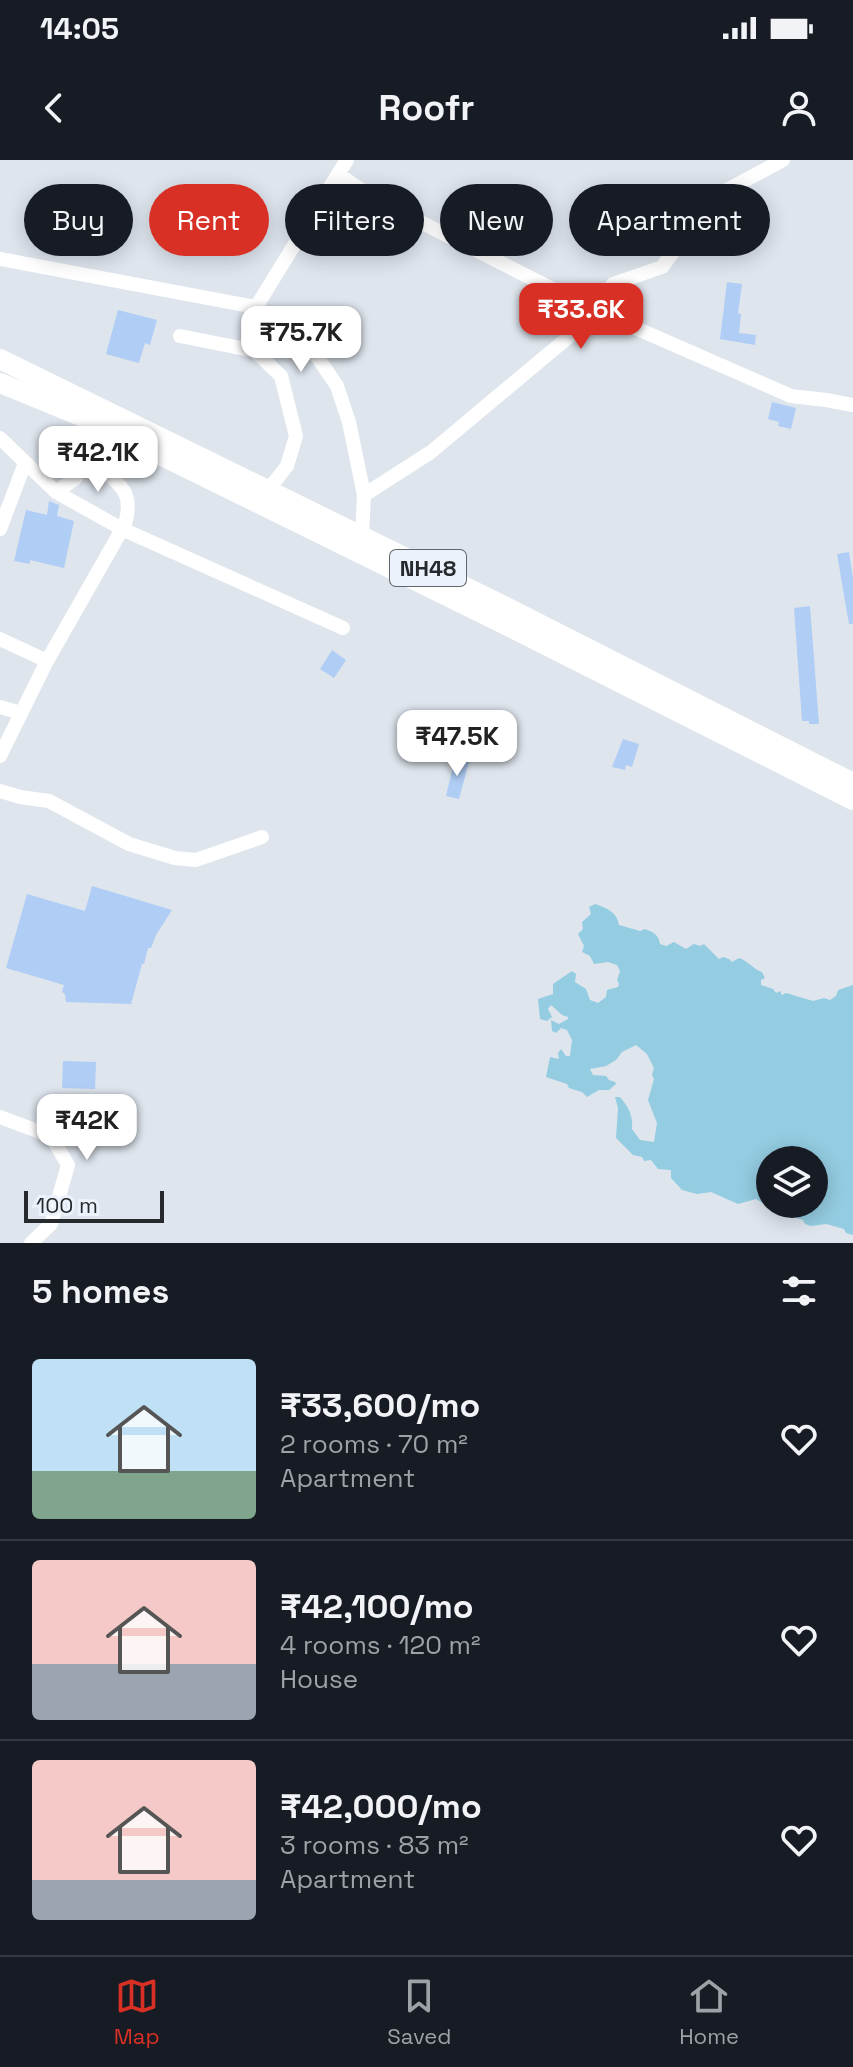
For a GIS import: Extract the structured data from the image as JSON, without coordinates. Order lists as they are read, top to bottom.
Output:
{
  "streets": {
    "highway": ["NH48"]
  },
  "scale_bar": "100 m",
  "page": {
    "status": "14:05",
    "header": "Roofr",
    "chip": [
      "Buy",
      "Rent",
      "Filters",
      "New",
      "Apartment"
    ],
    "price": [
      "₹33.6K",
      "₹75.7K",
      "₹42.1K",
      "₹47.5K",
      "₹42K"
    ],
    "scale": "100 m",
    "heading": "5 homes",
    "list": [
      {
        "name": "₹33,600/mo",
        "note": "2 rooms · 70 m² · Apartment"
      },
      {
        "name": "₹42,100/mo",
        "note": "4 rooms · 120 m² · House"
      },
      {
        "name": "₹42,000/mo",
        "note": "3 rooms · 83 m² · Apartment"
      }
    ],
    "tabs": ["Map", "Saved", "Home"]
  }
}
